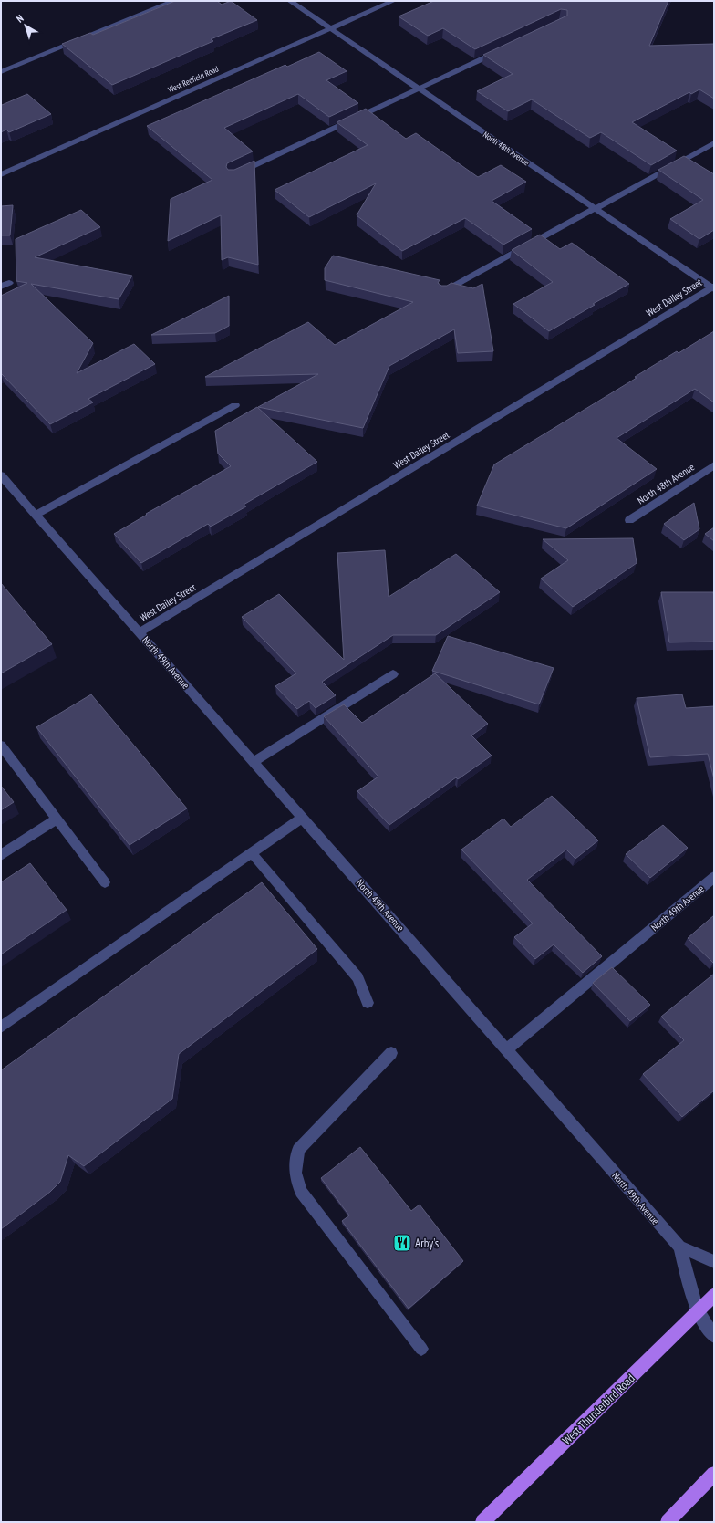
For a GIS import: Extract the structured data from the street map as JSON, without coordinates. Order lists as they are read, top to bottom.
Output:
{
  "streets": {
    "main road": ["West Thunderbird Road"],
    "street": [
      "West Redfield Road",
      "North 48th Avenue",
      "West Dailey Street",
      "North 49th Avenue"
    ]
  },
  "crossings": [
    ["West Redfield Road", "North 48th Avenue"],
    ["North 48th Avenue", "West Dailey Street"],
    ["West Dailey Street", "North 49th Avenue"],
    ["North 49th Avenue", "West Thunderbird Road"]
  ],
  "places": {
    "restaurant": ["Arby's"]
  },
  "north": "top left"
}
